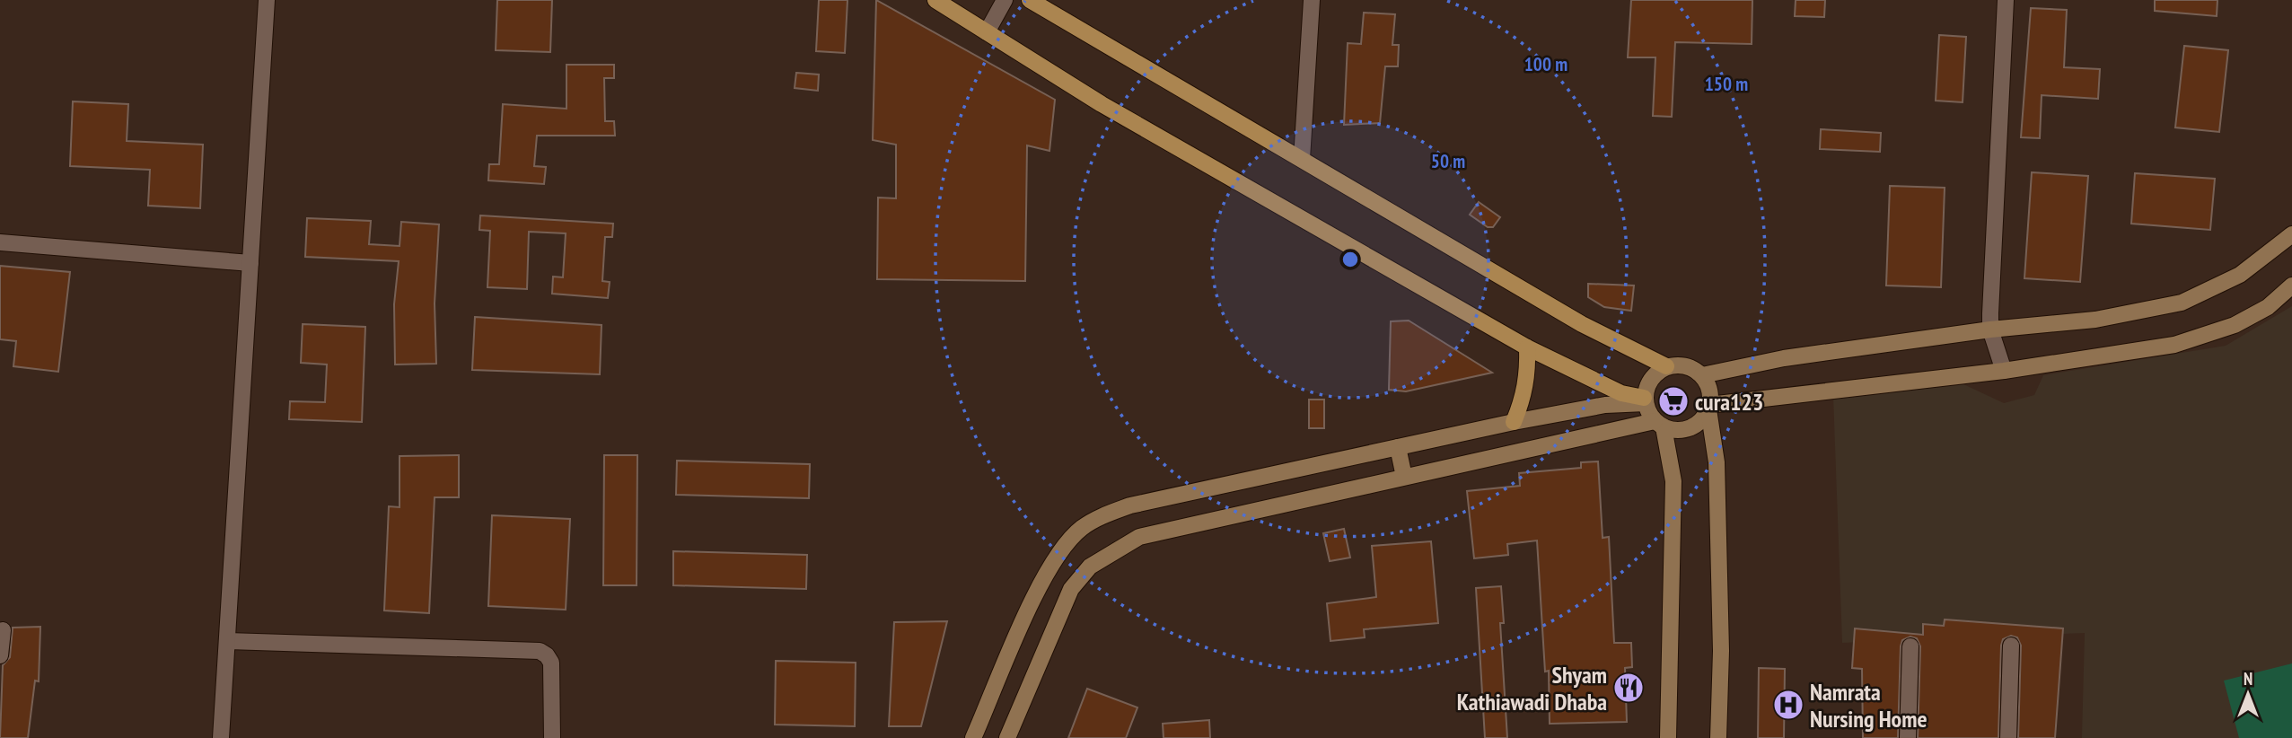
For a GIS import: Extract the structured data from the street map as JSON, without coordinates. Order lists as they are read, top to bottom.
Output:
{
  "places": {
    "supermarket": ["cura123"],
    "restaurant": ["Shyam Kathiawadi Dhaba"],
    "hospital": ["Namrata Nursing Home"]
  },
  "north": "top",
  "rings": ["100 m", "150 m", "50 m"]
}
